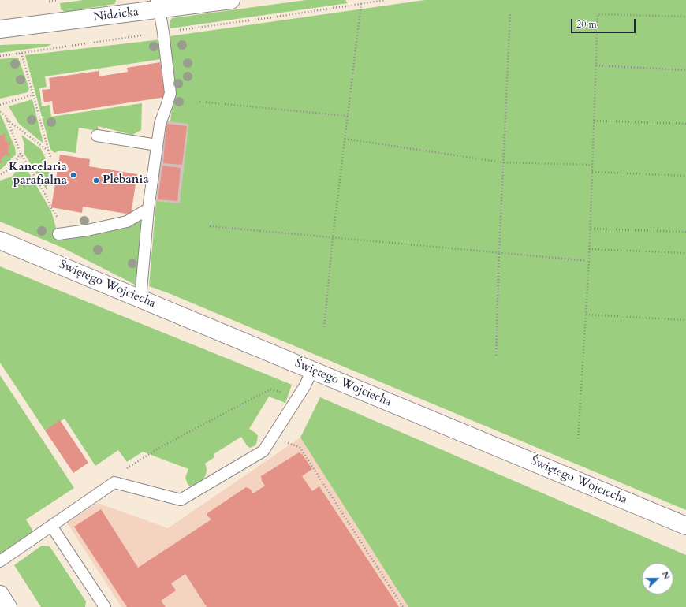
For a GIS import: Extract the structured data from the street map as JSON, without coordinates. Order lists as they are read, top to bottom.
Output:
{
  "streets": {
    "street": ["Nidzicka", "Świętego Wojciecha"]
  },
  "places": ["Kancelaria parafialna", "Plebania"],
  "scale_bar": "20 m",
  "north": "right"
}
